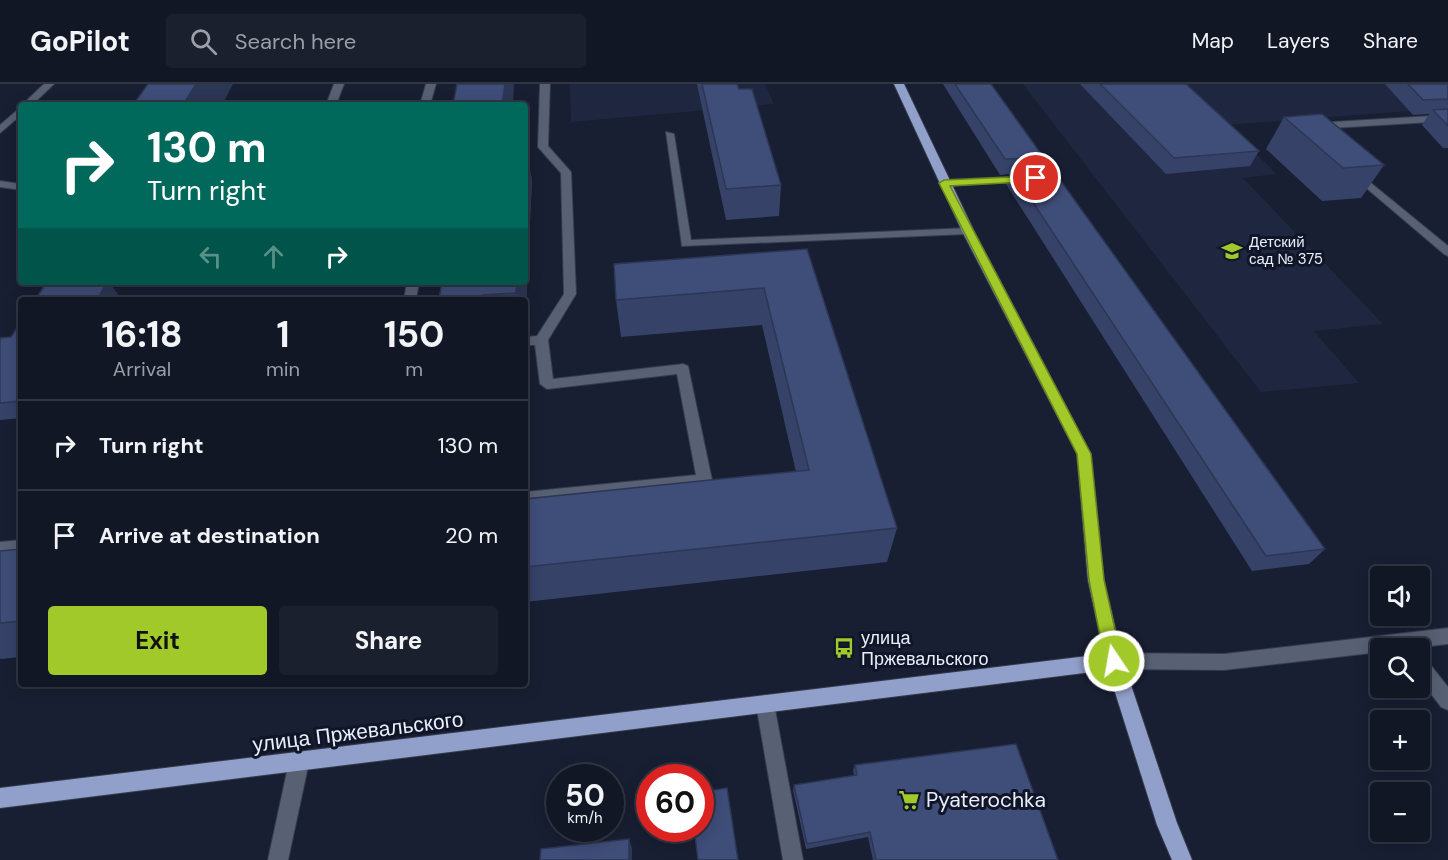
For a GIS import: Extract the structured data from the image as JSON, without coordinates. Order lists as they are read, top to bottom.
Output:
{
  "streets": {
    "main road": ["улица Пржевальского"]
  },
  "places": {
    "school or university": ["Детский сад № 375"],
    "bus stop": ["улица Пржевальского"],
    "supermarket": ["Pyaterochka"]
  },
  "page": {
    "header": "GoPilot",
    "search": "Search here",
    "nav": ["Map", "Layers", "Share"],
    "turn": ["130 m", "Turn right"],
    "eta": [
      "16:18",
      "Arrival",
      "1",
      "min",
      "150",
      "m"
    ],
    "list": [
      {
        "name": "Turn right",
        "value": "130 m"
      },
      {
        "name": "Arrive at destination",
        "value": "20 m"
      }
    ],
    "map_buttons": ["+", "−"],
    "buttons": ["Exit", "Share"],
    "speed": "50 km/h",
    "limit": "60"
  }
}
